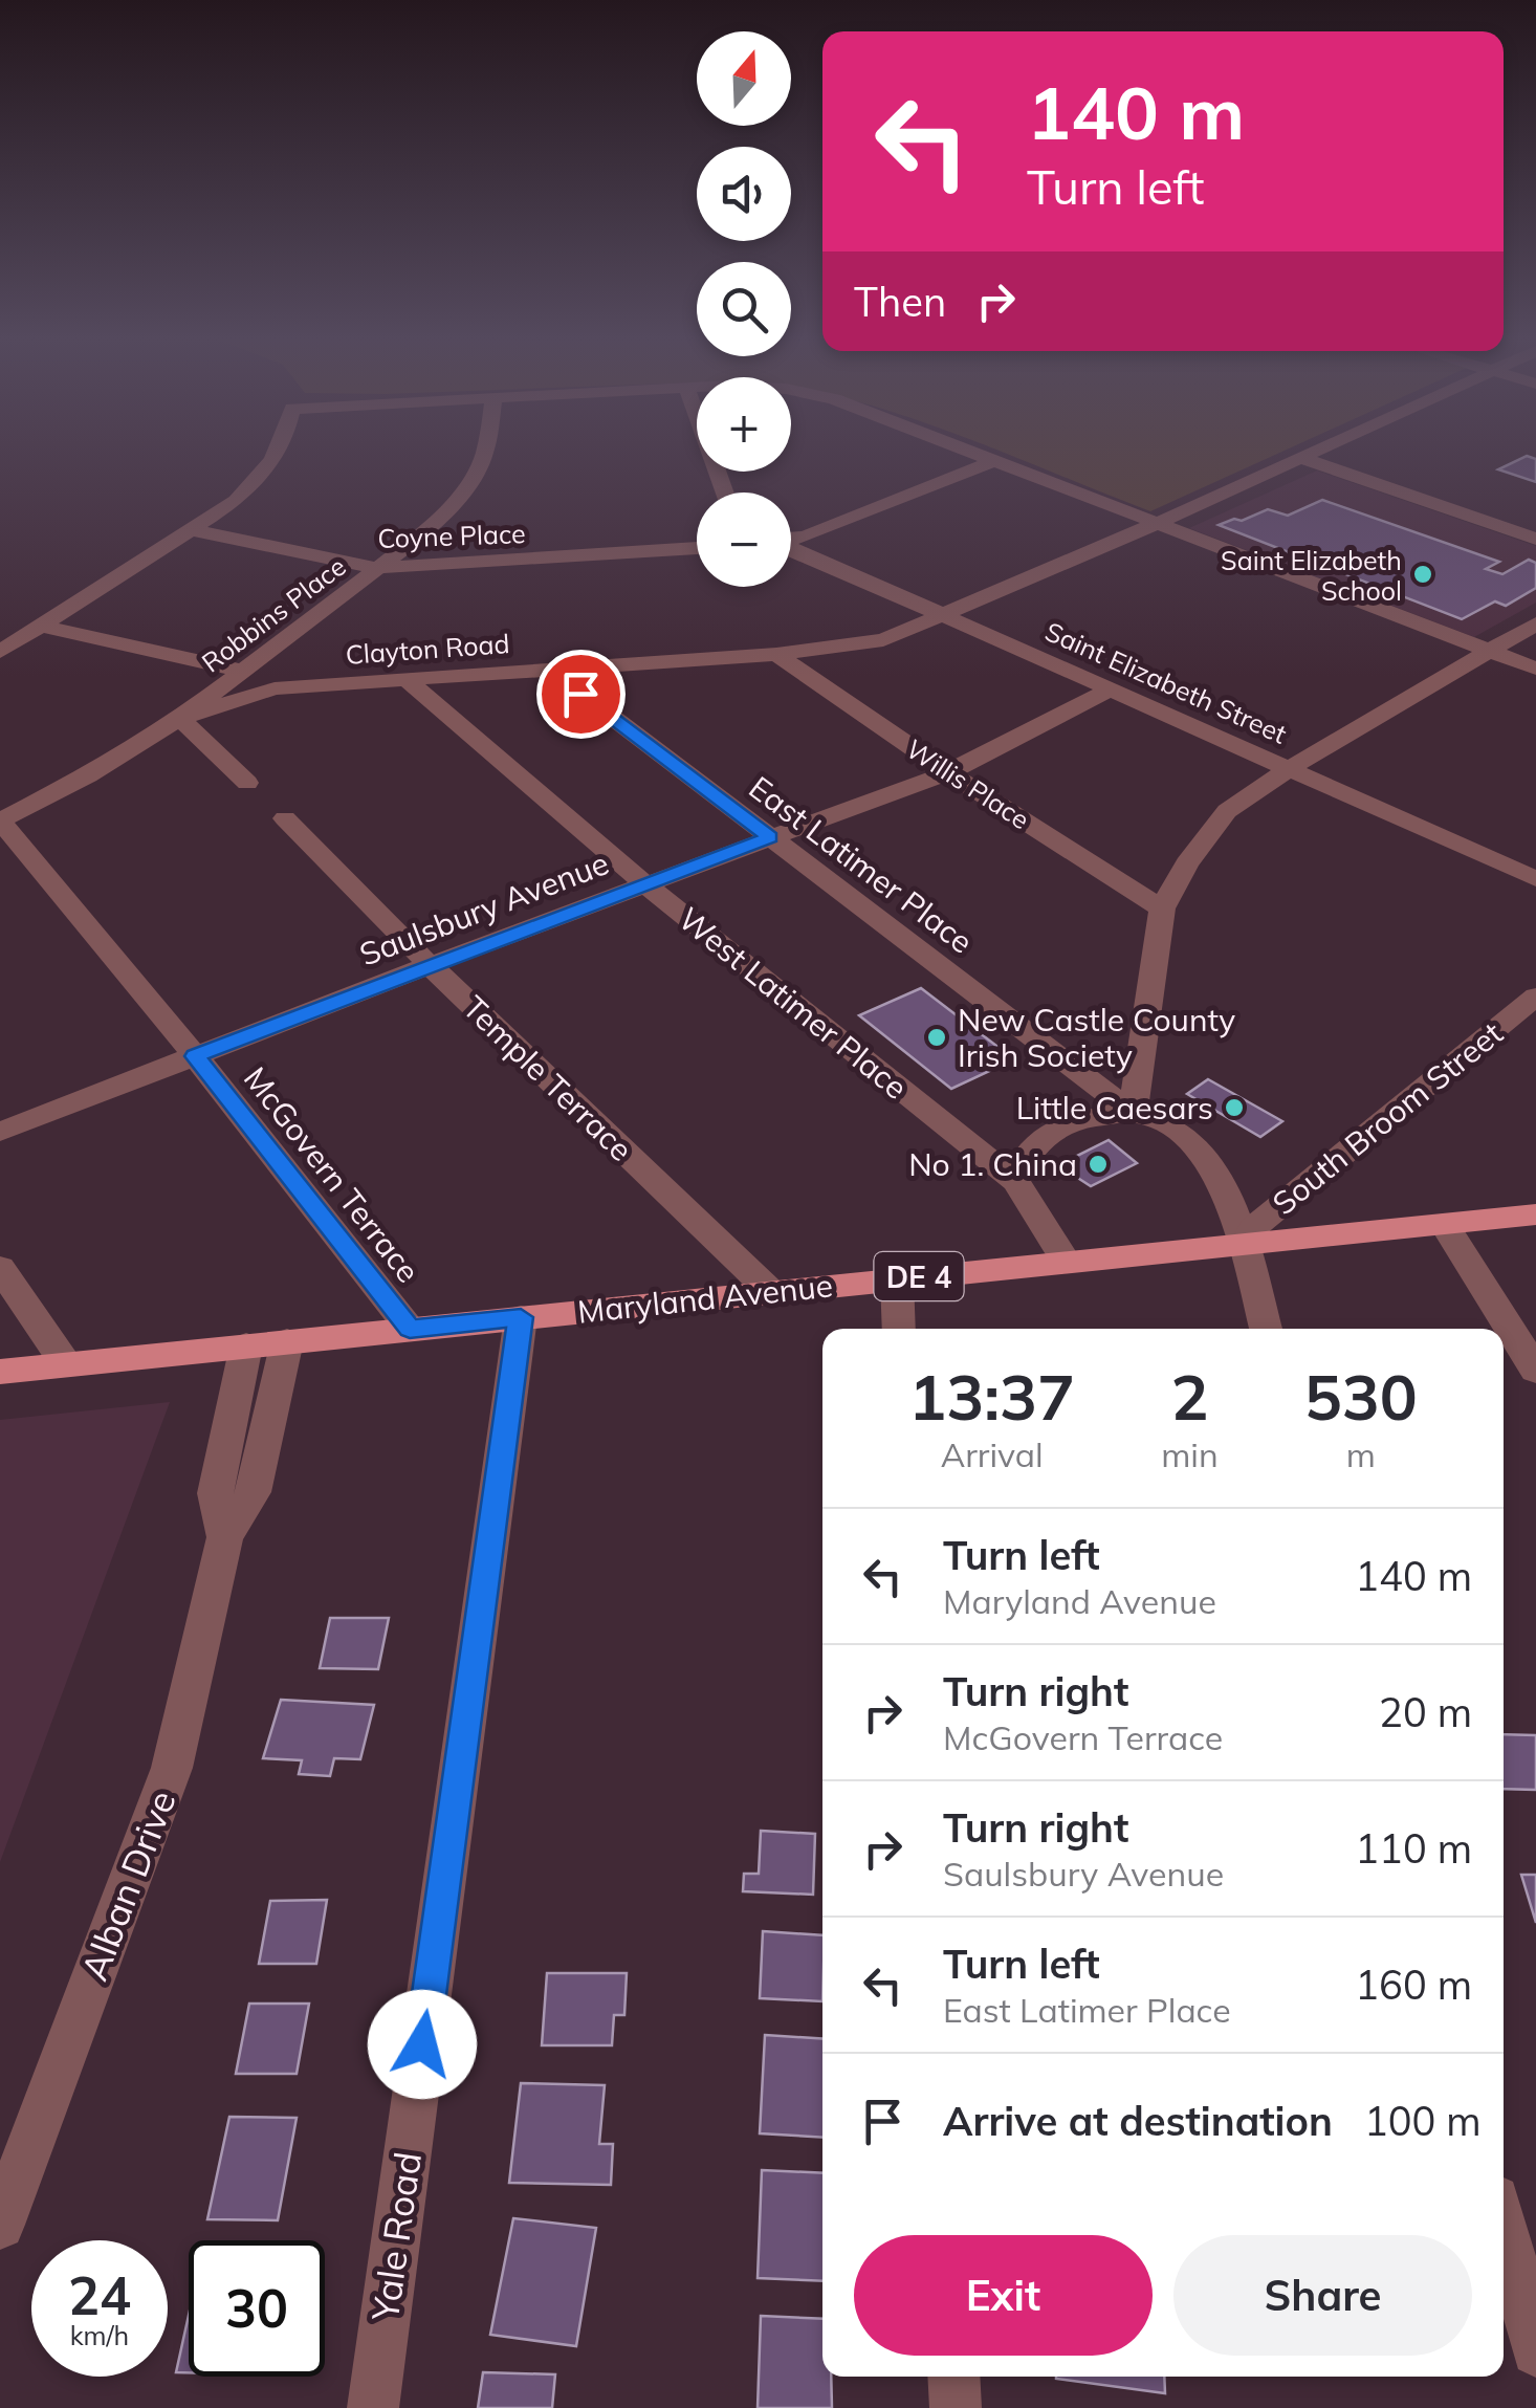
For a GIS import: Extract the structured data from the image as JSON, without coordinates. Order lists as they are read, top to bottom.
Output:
{
  "streets": {
    "main road": ["DE 4", "Maryland Avenue"],
    "street": [
      "Coyne Place",
      "Robbins Place",
      "Clayton Road",
      "Saint Elizabeth Street",
      "Willis Place",
      "East Latimer Place",
      "Saulsbury Avenue",
      "West Latimer Place",
      "Temple Terrace",
      "South Broom Street",
      "McGovern Terrace",
      "Alban Drive",
      "Yale Road"
    ]
  },
  "crossings": [
    ["Coyne Place", "Robbins Place"],
    ["Robbins Place", "Clayton Road"],
    ["Clayton Road", "Saint Elizabeth Street"],
    ["Clayton Road", "Willis Place"],
    ["Clayton Road", "East Latimer Place"],
    ["Clayton Road", "West Latimer Place"],
    ["Clayton Road", "McGovern Terrace"],
    ["Saint Elizabeth Street", "Saulsbury Avenue"],
    ["Willis Place", "Saulsbury Avenue"],
    ["East Latimer Place", "Saulsbury Avenue"],
    ["East Latimer Place", "South Broom Street"],
    ["East Latimer Place", "Maryland Avenue"],
    ["Saulsbury Avenue", "West Latimer Place"],
    ["Saulsbury Avenue", "Temple Terrace"],
    ["Saulsbury Avenue", "McGovern Terrace"],
    ["West Latimer Place", "Maryland Avenue"],
    ["Temple Terrace", "Maryland Avenue"],
    ["South Broom Street", "Maryland Avenue"],
    ["McGovern Terrace", "Maryland Avenue"],
    ["Maryland Avenue", "Alban Drive"],
    ["Maryland Avenue", "Yale Road"]
  ],
  "places": [
    "Saint Elizabeth School",
    "New Castle County Irish Society",
    "Little Caesars",
    "No 1. China"
  ],
  "north": "top",
  "page": {
    "map_buttons": ["+", "−"],
    "turn": ["140 m", "Turn left"],
    "then": "Then",
    "eta": [
      "13:37",
      "Arrival",
      "2",
      "min",
      "530",
      "m"
    ],
    "list": [
      {
        "name": "Turn left",
        "note": "Maryland Avenue",
        "value": "140 m"
      },
      {
        "name": "Turn right",
        "note": "McGovern Terrace",
        "value": "20 m"
      },
      {
        "name": "Turn right",
        "note": "Saulsbury Avenue",
        "value": "110 m"
      },
      {
        "name": "Turn left",
        "note": "East Latimer Place",
        "value": "160 m"
      },
      {
        "name": "Arrive at destination",
        "value": "100 m"
      }
    ],
    "buttons": ["Exit", "Share"],
    "speed": "24 km/h",
    "limit": "30"
  }
}
